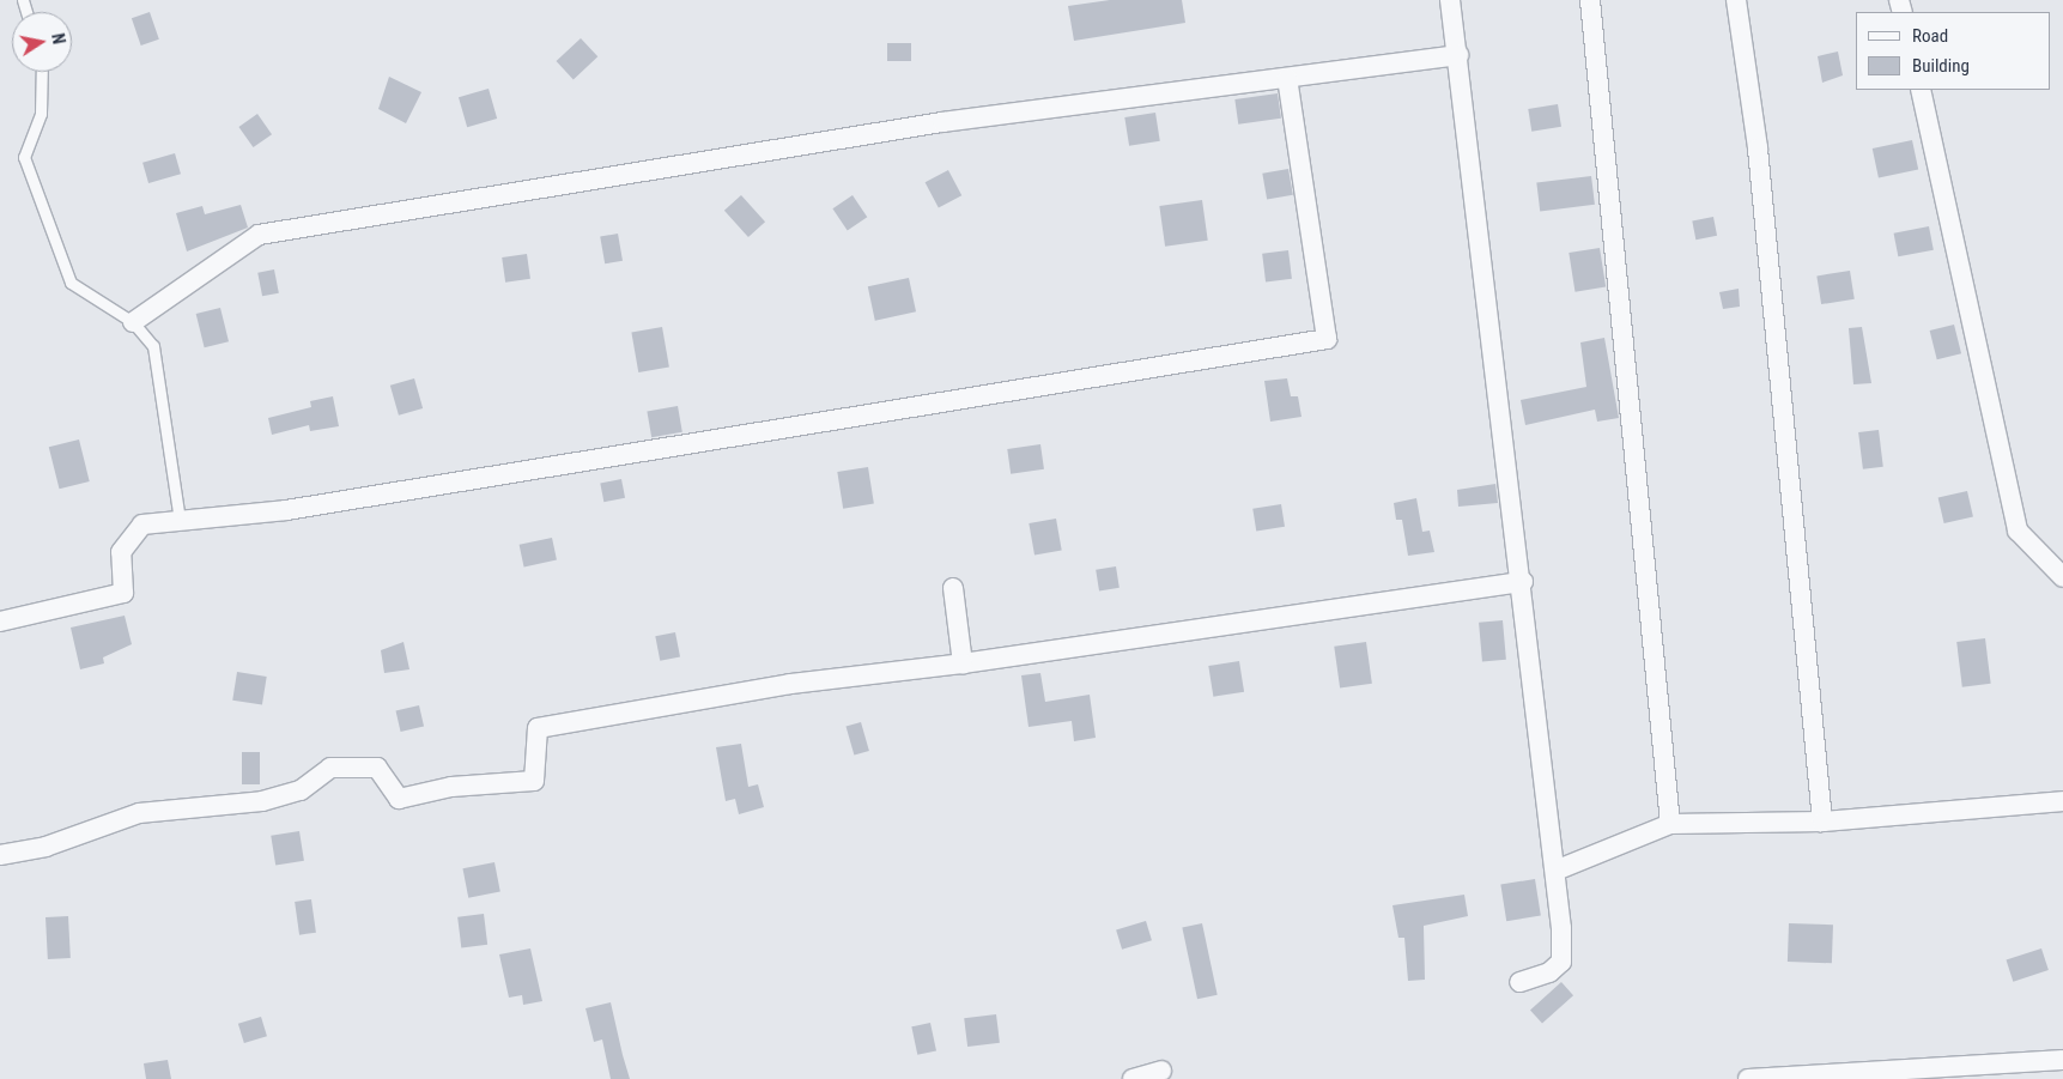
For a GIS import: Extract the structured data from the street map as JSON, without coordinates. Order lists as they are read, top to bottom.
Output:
{
  "legend": ["Road", "Building"],
  "north": "right"
}
